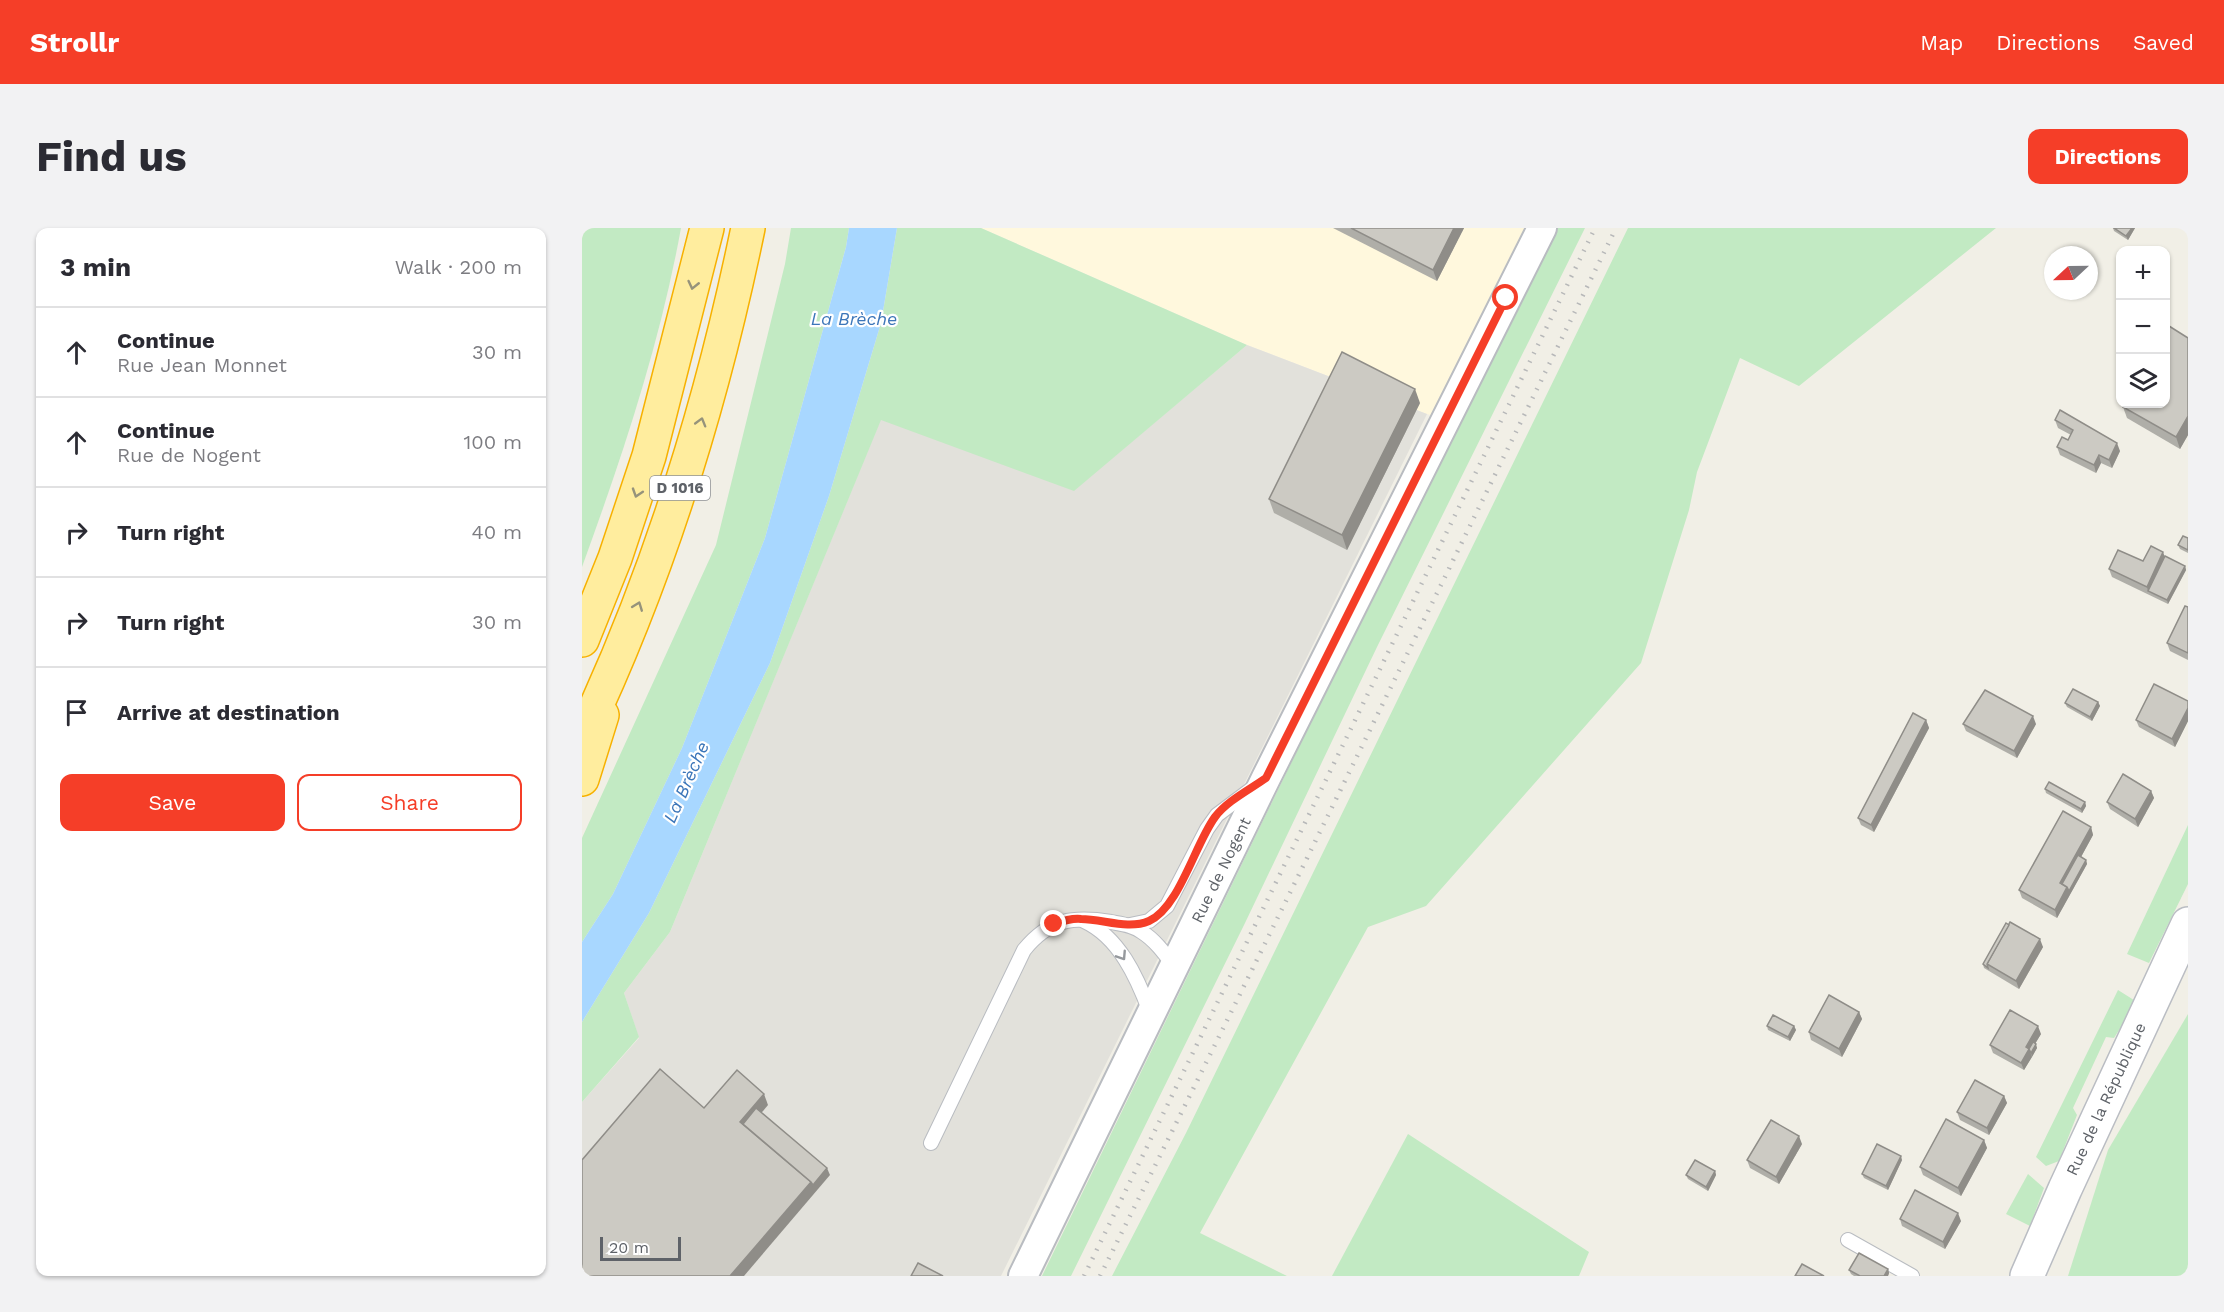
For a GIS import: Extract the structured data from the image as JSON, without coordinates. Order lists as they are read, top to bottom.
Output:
{
  "streets": {
    "highway": ["D 1016"],
    "main road": ["Rue de la République"],
    "street": ["Rue de Nogent"]
  },
  "water": ["La Brèche"],
  "scale_bar": "20 m",
  "north": "left",
  "page": {
    "header": "Strollr",
    "nav": ["Map", "Directions", "Saved"],
    "buttons": [
      "Directions",
      ["Save", "Share"]
    ],
    "title": "Find us",
    "heading": ["3 min", "Walk · 200 m"],
    "map_buttons": ["+", "−"],
    "list": [
      ["Continue", "Rue Jean Monnet", "30 m"],
      ["Continue", "Rue de Nogent", "100 m"],
      ["Turn right", "40 m"],
      ["Turn right", "30 m"],
      "Arrive at destination"
    ],
    "scale": "20 m"
  }
}
